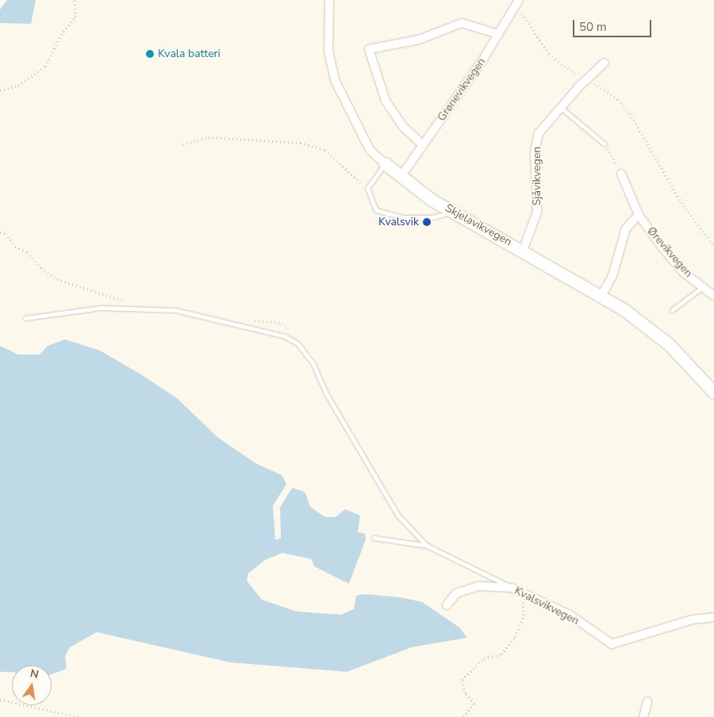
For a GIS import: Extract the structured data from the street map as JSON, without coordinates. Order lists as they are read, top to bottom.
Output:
{
  "streets": {
    "main road": ["Skjelavikvegen"],
    "street": [
      "Grønevikvegen",
      "Sjåvikvegen",
      "Ørevikvegen",
      "Kvalsvikvegen"
    ]
  },
  "crossings": [
    ["Grønevikvegen", "Skjelavikvegen"],
    ["Sjåvikvegen", "Skjelavikvegen"],
    ["Skjelavikvegen", "Ørevikvegen"]
  ],
  "places": ["Kvala batteri", "Kvalsvik"],
  "scale_bar": "50 m",
  "north": "top"
}
